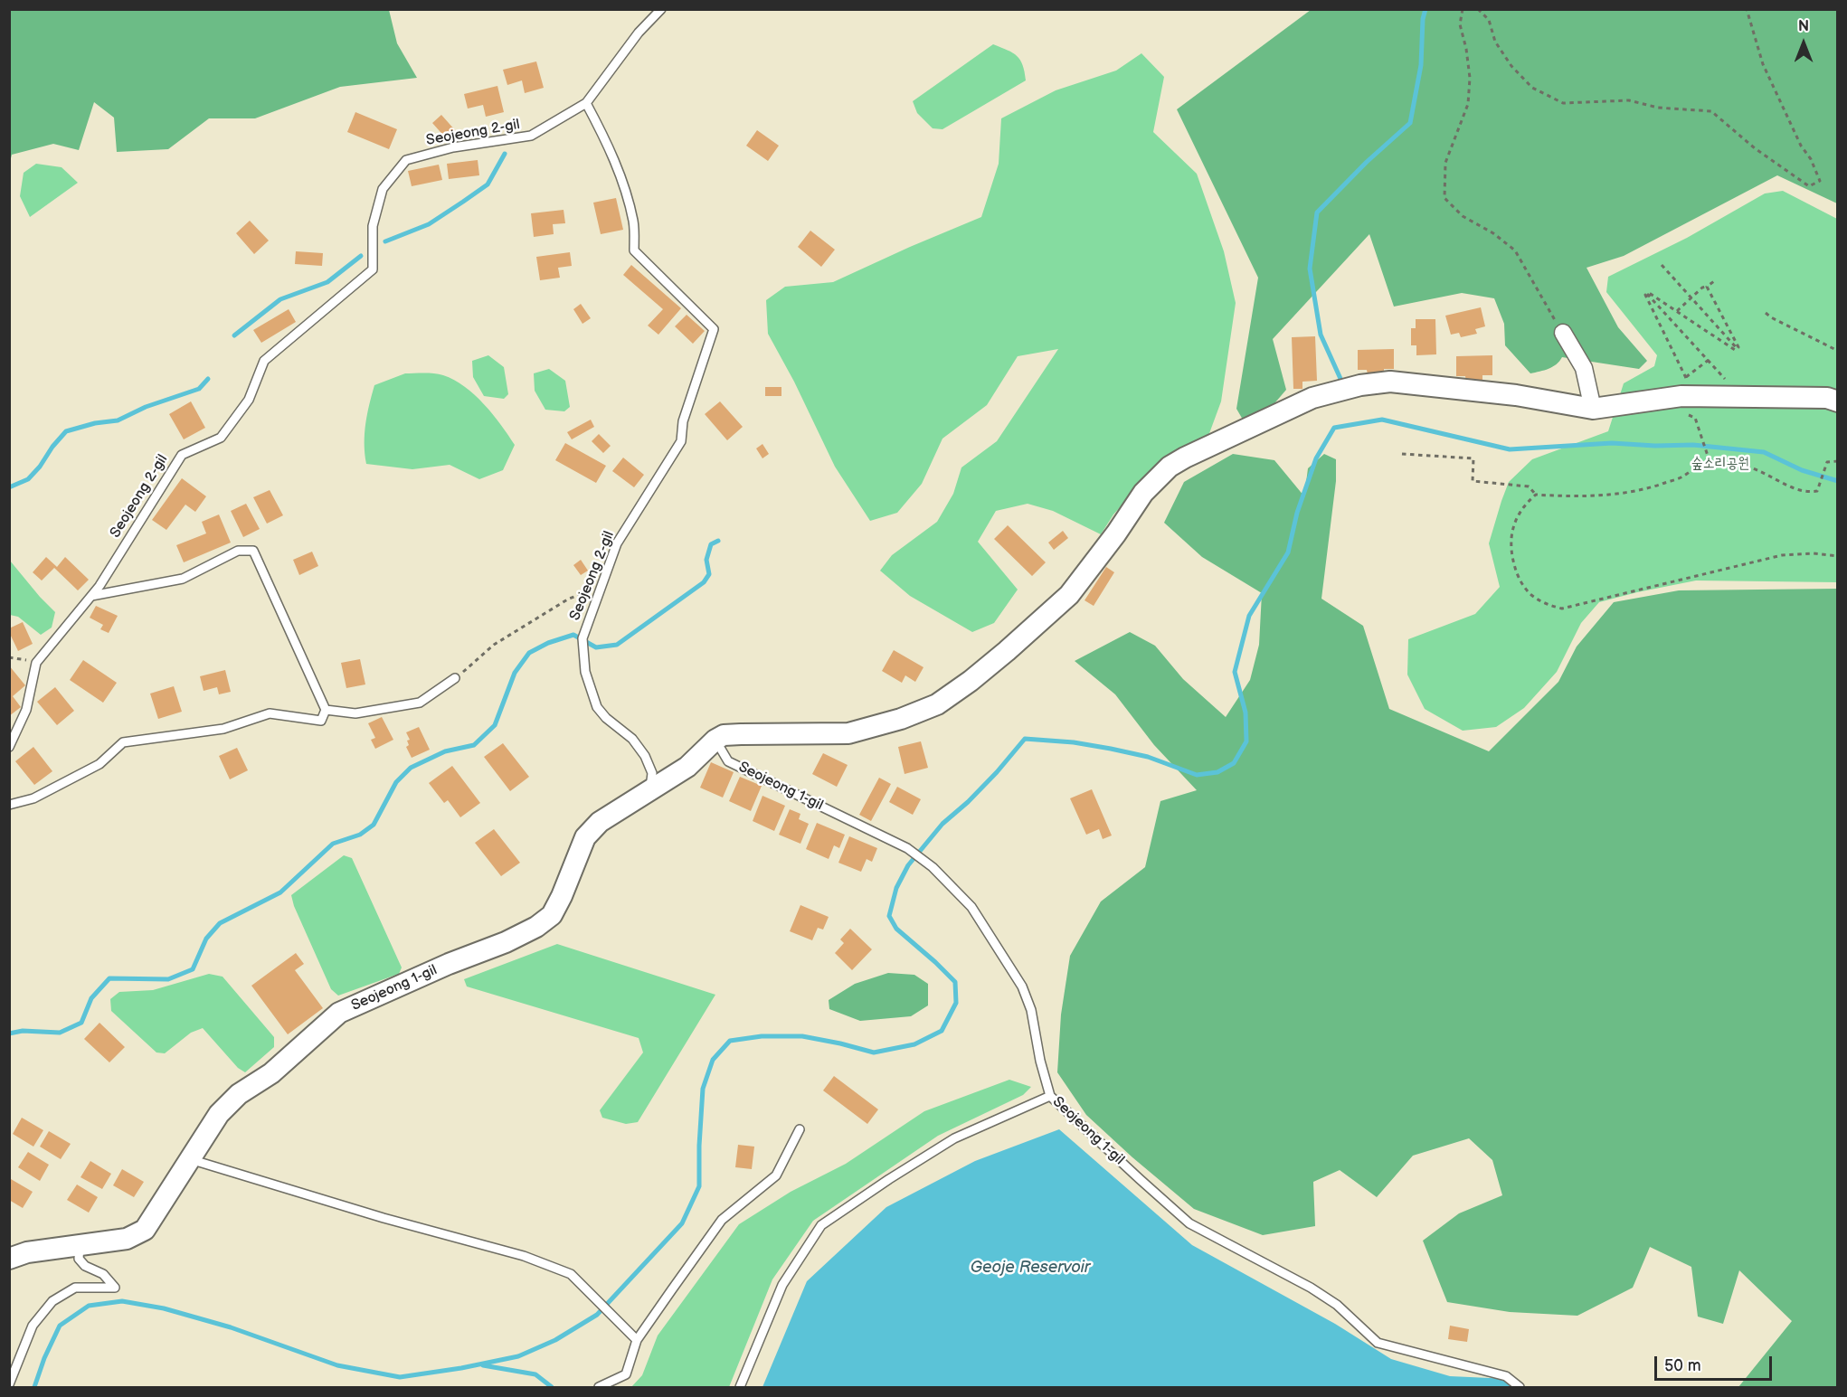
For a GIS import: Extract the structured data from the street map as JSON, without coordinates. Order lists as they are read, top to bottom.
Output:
{
  "streets": {
    "street": ["Seojeong 1-gil"],
    "lane": ["Seojeong 2-gil"]
  },
  "crossings": [
    ["Seojeong 2-gil", "Seojeong 1-gil"]
  ],
  "water": ["Geoje Reservoir"],
  "parks": ["숲소리공원"],
  "scale_bar": "50 m",
  "north": "top"
}
